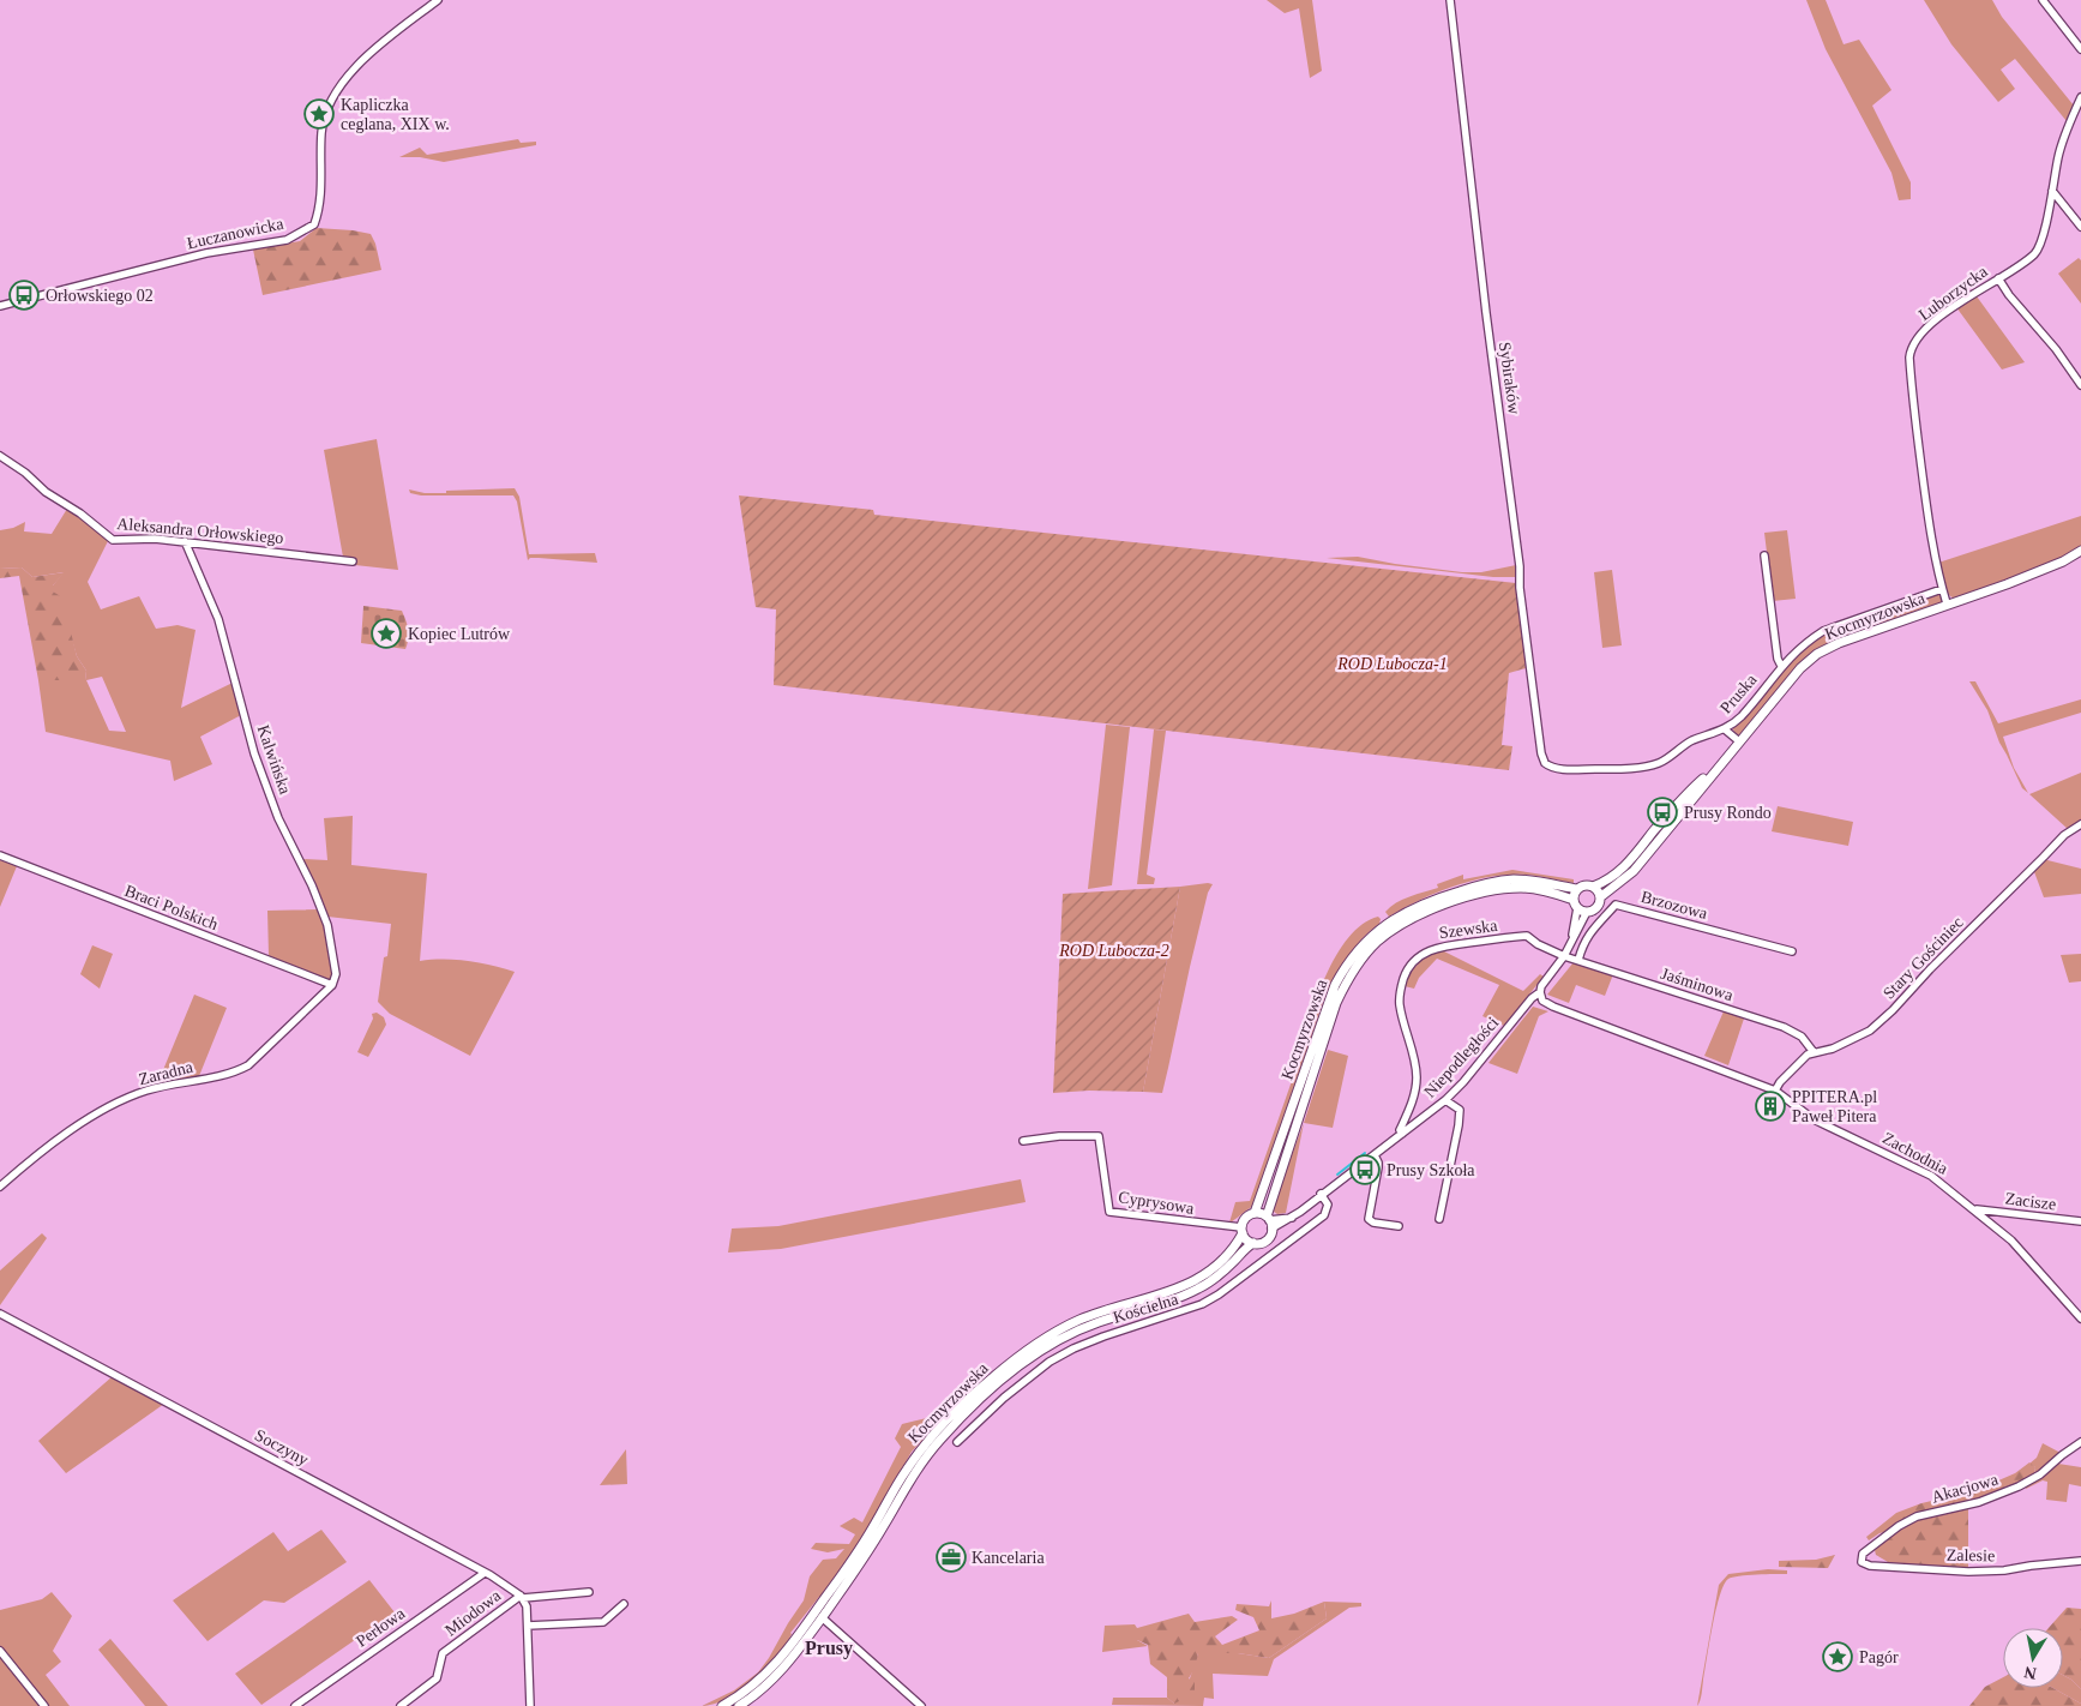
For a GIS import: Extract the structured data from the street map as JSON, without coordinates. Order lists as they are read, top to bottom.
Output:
{
  "streets": {
    "main road": ["Kocmyrzowska"],
    "street": [
      "Łuczanowicka",
      "Luborzycka",
      "Sybiraków",
      "Aleksandra Orłowskiego",
      "Pruska",
      "Kalwińska",
      "Brzozowa",
      "Braci Polskich",
      "Szewska",
      "Stary Gościniec",
      "Jaśminowa",
      "Niepodległości",
      "Zaradna",
      "Zachodnia",
      "Zacisze",
      "Cyprysowa",
      "Kościelna",
      "Soczyny",
      "Akacjowa",
      "Zalesie",
      "Miodowa",
      "Perłowa"
    ]
  },
  "crossings": [
    ["Luborzycka", "Kocmyrzowska"],
    ["Luborzycka", "Pruska"],
    ["Sybiraków", "Pruska"],
    ["Aleksandra Orłowskiego", "Kalwińska"],
    ["Kocmyrzowska", "Niepodległości"],
    ["Kocmyrzowska", "Cyprysowa"],
    ["Kalwińska", "Braci Polskich"],
    ["Kalwińska", "Zaradna"],
    ["Brzozowa", "Jaśminowa"],
    ["Braci Polskich", "Zaradna"],
    ["Szewska", "Jaśminowa"],
    ["Szewska", "Niepodległości"],
    ["Stary Gościniec", "Jaśminowa"],
    ["Stary Gościniec", "Zachodnia"],
    ["Jaśminowa", "Niepodległości"],
    ["Niepodległości", "Zachodnia"],
    ["Niepodległości", "Cyprysowa"],
    ["Niepodległości", "Kościelna"],
    ["Zachodnia", "Zacisze"],
    ["Soczyny", "Miodowa"],
    ["Soczyny", "Perłowa"],
    ["Akacjowa", "Zalesie"]
  ],
  "districts": ["Prusy"],
  "parks": ["ROD Lubocza-1", "ROD Lubocza-2"],
  "places": {
    "place": ["Kapliczka ceglana, XIX w.", "Kopiec Lutrów", "Pagór"],
    "bus stop": ["Orłowskiego 02", "Prusy Rondo", "Prusy Szkoła"],
    "building": ["PPITERA.pl Paweł Pitera"],
    "office": ["Kancelaria"]
  },
  "north": "bottom"
}
